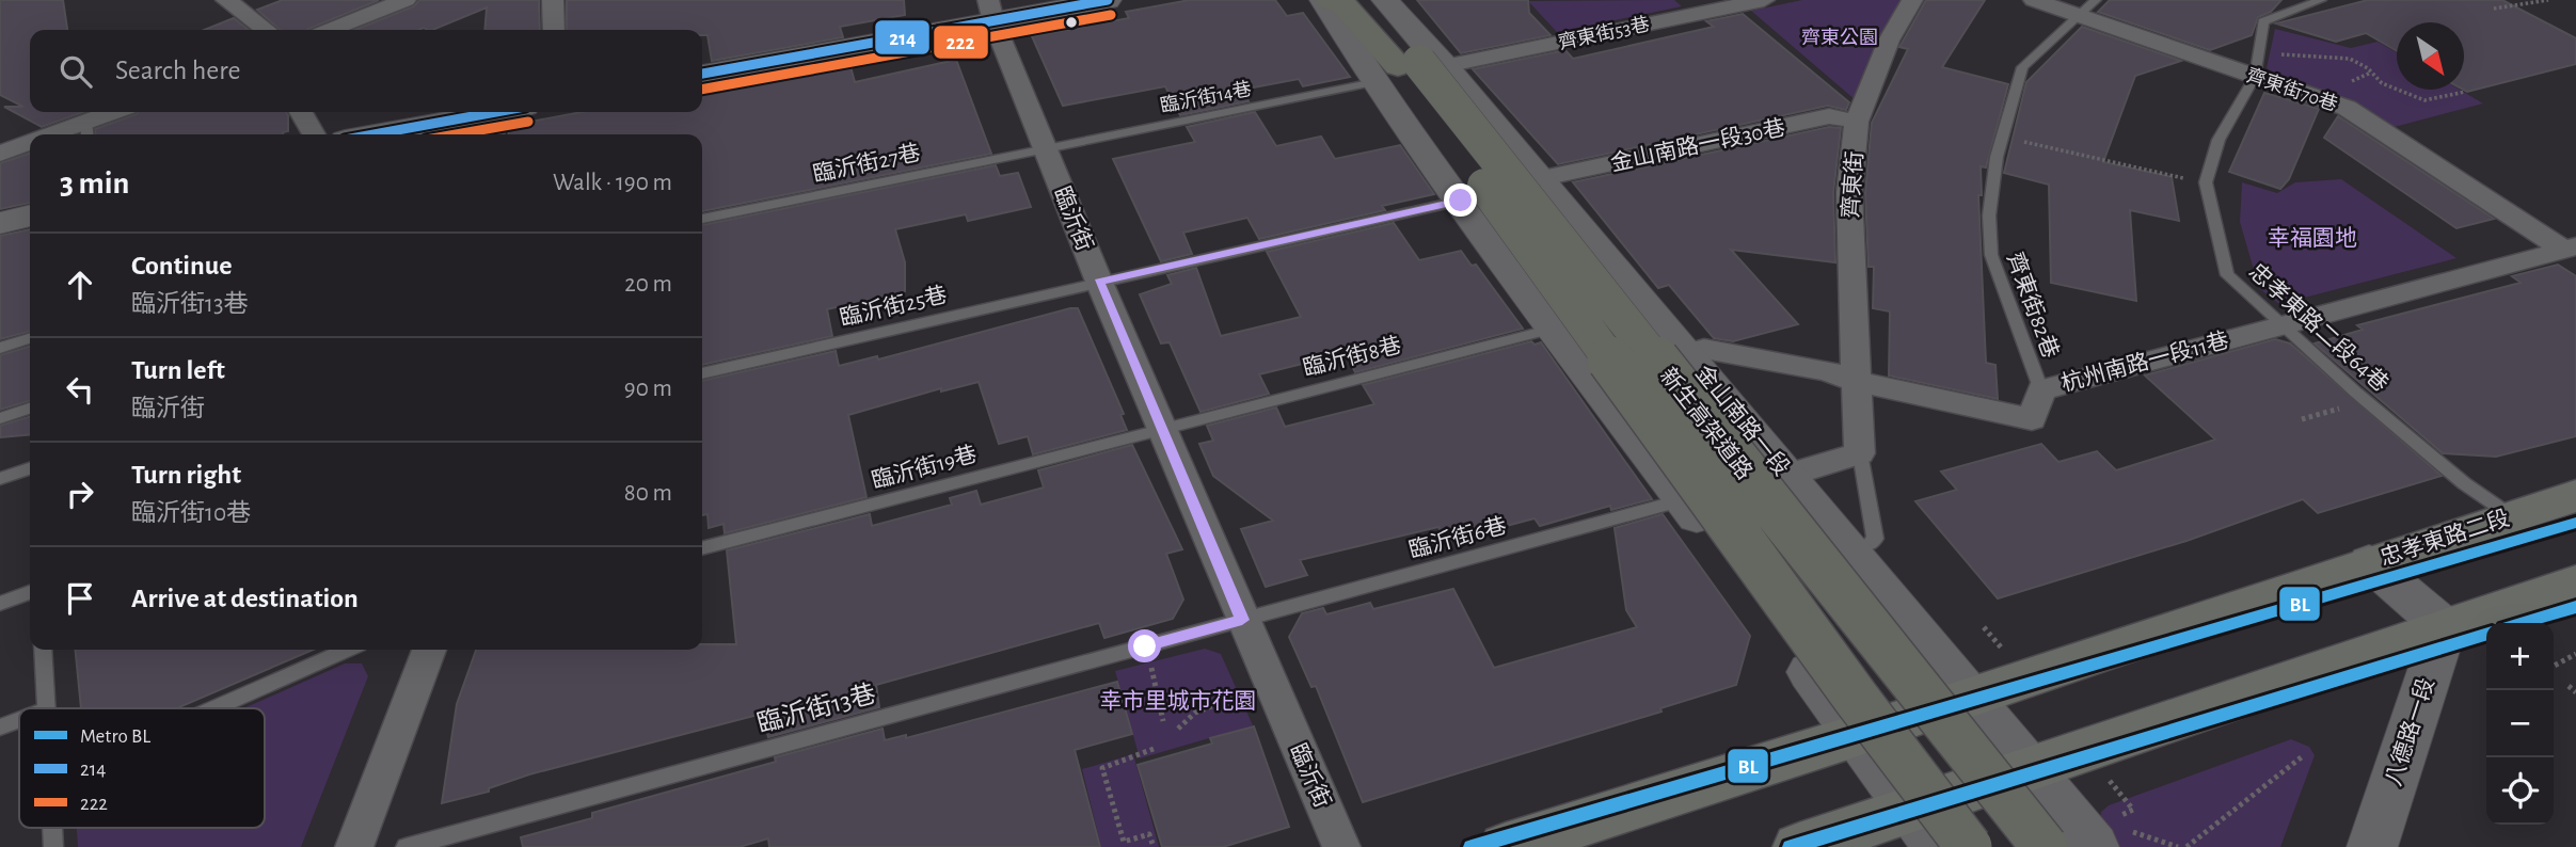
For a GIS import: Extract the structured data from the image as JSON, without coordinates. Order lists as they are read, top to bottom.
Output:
{
  "streets": {
    "highway": ["新生高架道路"],
    "main road": ["忠孝東路二段"],
    "street": [
      "齊東街53巷",
      "齊東街70巷",
      "金山南路一段30巷",
      "齊東街",
      "臨沂街",
      "杭州南路一段11巷",
      "金山南路一段",
      "八德路一段"
    ],
    "lane": [
      "臨沂街14巷",
      "臨沂街27巷",
      "齊東街82巷",
      "臨沂街25巷",
      "忠孝東路二段64巷",
      "臨沂街8巷",
      "臨沂街19巷",
      "臨沂街6巷",
      "臨沂街13巷"
    ]
  },
  "crossings": [
    ["齊東街53巷", "臨沂街14巷"],
    ["齊東街53巷", "金山南路一段"],
    ["齊東街53巷", "新生高架道路"],
    ["齊東街70巷", "齊東街82巷"],
    ["齊東街70巷", "忠孝東路二段64巷"],
    ["齊東街70巷", "杭州南路一段11巷"],
    ["臨沂街14巷", "臨沂街27巷"],
    ["臨沂街14巷", "臨沂街"],
    ["臨沂街14巷", "金山南路一段"],
    ["臨沂街14巷", "新生高架道路"],
    ["金山南路一段30巷", "齊東街"],
    ["金山南路一段30巷", "金山南路一段"],
    ["臨沂街27巷", "臨沂街"],
    ["齊東街", "杭州南路一段11巷"],
    ["臨沂街", "臨沂街25巷"],
    ["臨沂街", "臨沂街8巷"],
    ["臨沂街", "臨沂街19巷"],
    ["臨沂街", "臨沂街6巷"],
    ["臨沂街", "臨沂街13巷"],
    ["齊東街82巷", "杭州南路一段11巷"],
    ["臨沂街25巷", "金山南路一段"],
    ["忠孝東路二段64巷", "杭州南路一段11巷"],
    ["忠孝東路二段64巷", "忠孝東路二段"],
    ["臨沂街8巷", "金山南路一段"],
    ["臨沂街8巷", "臨沂街19巷"],
    ["杭州南路一段11巷", "金山南路一段"],
    ["金山南路一段", "新生高架道路"],
    ["金山南路一段", "臨沂街6巷"],
    ["金山南路一段", "忠孝東路二段"],
    ["臨沂街6巷", "臨沂街13巷"]
  ],
  "parks": ["齊東公園", "幸福園地", "幸市里城市花園"],
  "lines": ["transit line 214", "transit line 222", "metro line BL"],
  "legend": ["Metro BL", "214", "222"],
  "north": "bottom right",
  "page": {
    "search": "Search here",
    "heading": ["3 min", "Walk · 190 m"],
    "list": [
      ["Continue", "臨沂街13巷", "20 m"],
      ["Turn left", "臨沂街", "90 m"],
      ["Turn right", "臨沂街10巷", "80 m"],
      "Arrive at destination"
    ],
    "map_buttons": ["+", "−"]
  }
}
